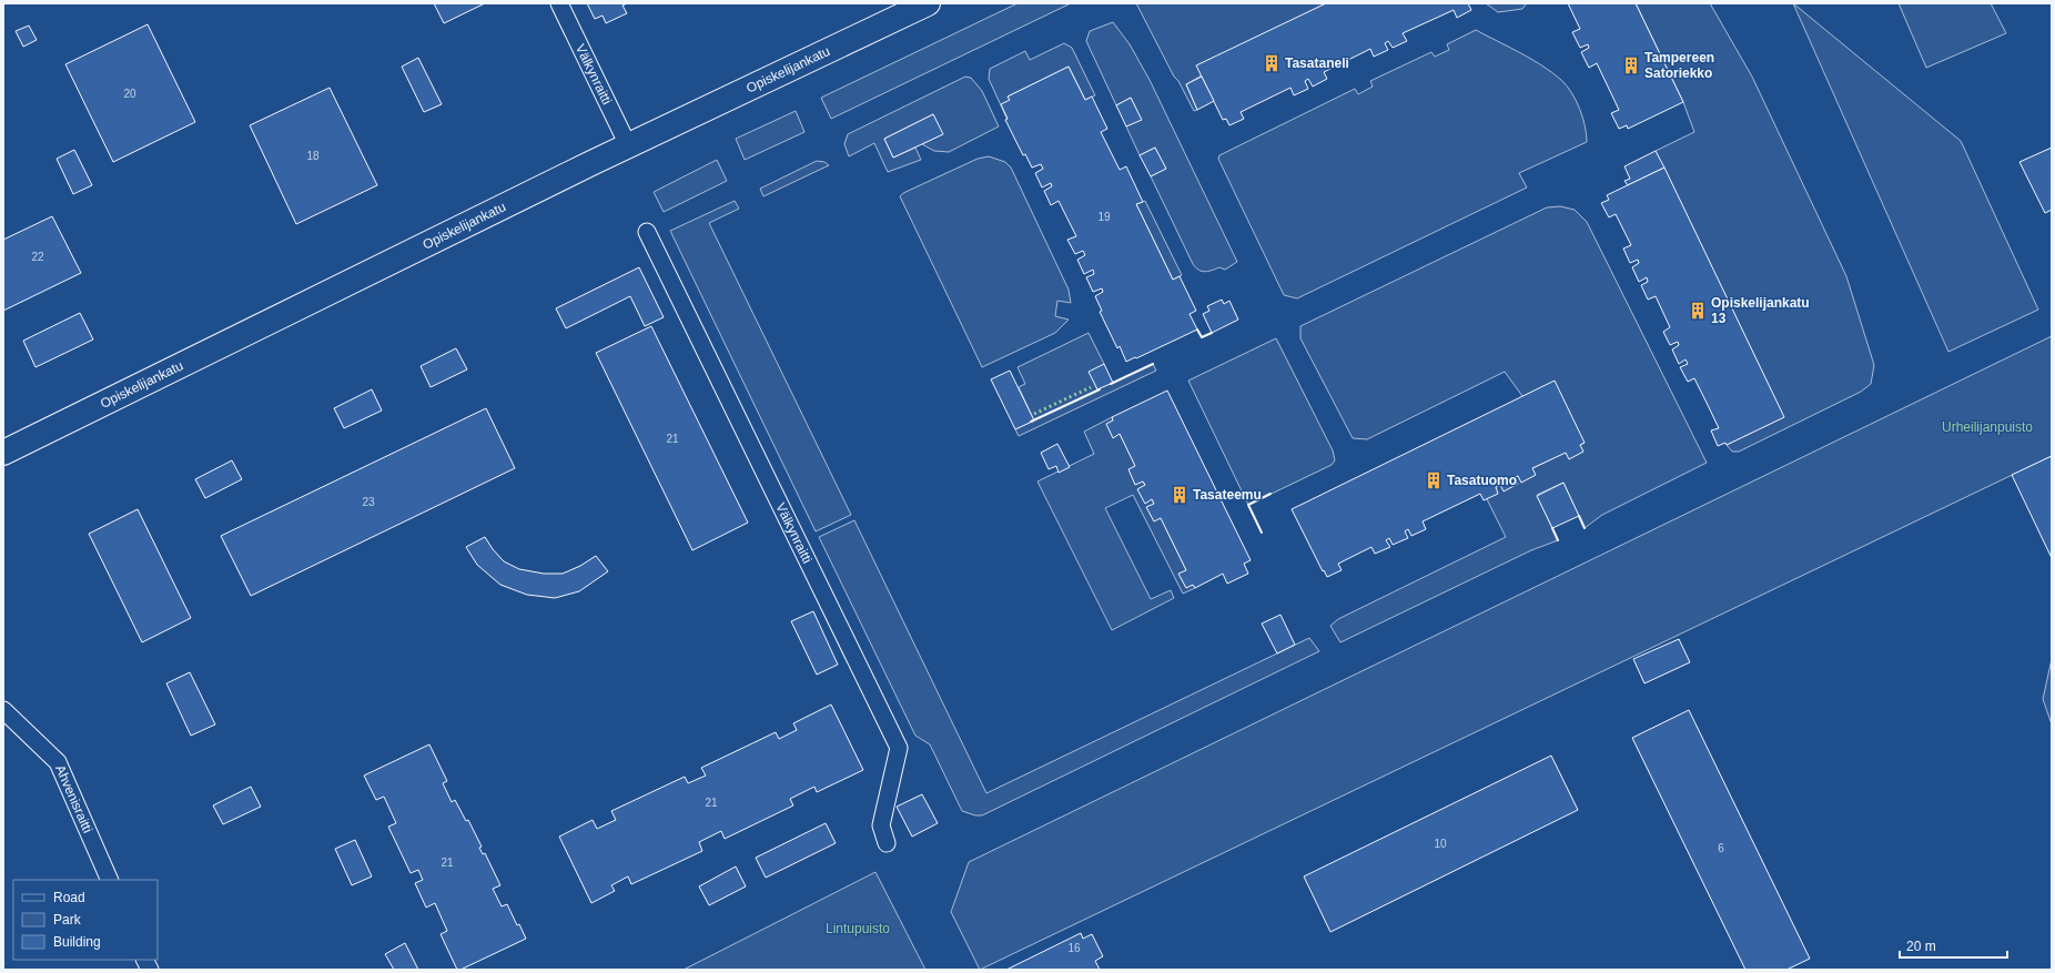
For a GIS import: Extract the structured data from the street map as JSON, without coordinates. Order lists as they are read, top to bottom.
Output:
{
  "streets": {
    "main road": ["Opiskelijankatu"],
    "lane": ["Välkynraitti", "Ahvenisraitti"]
  },
  "crossings": [
    ["Opiskelijankatu", "Välkynraitti"]
  ],
  "parks": ["Urheilijanpuisto", "Lintupuisto"],
  "places": {
    "building": [
      "Tasataneli",
      "Tampereen Satoriekko",
      "Opiskelijankatu 13",
      "Tasatuomo",
      "Tasateemu"
    ]
  },
  "house_numbers": [
    "20",
    "18",
    "19",
    "22",
    "21",
    "23",
    "21",
    "10",
    "6",
    "21",
    "16"
  ],
  "legend": ["Road", "Park", "Building"],
  "scale_bar": "20 m"
}
